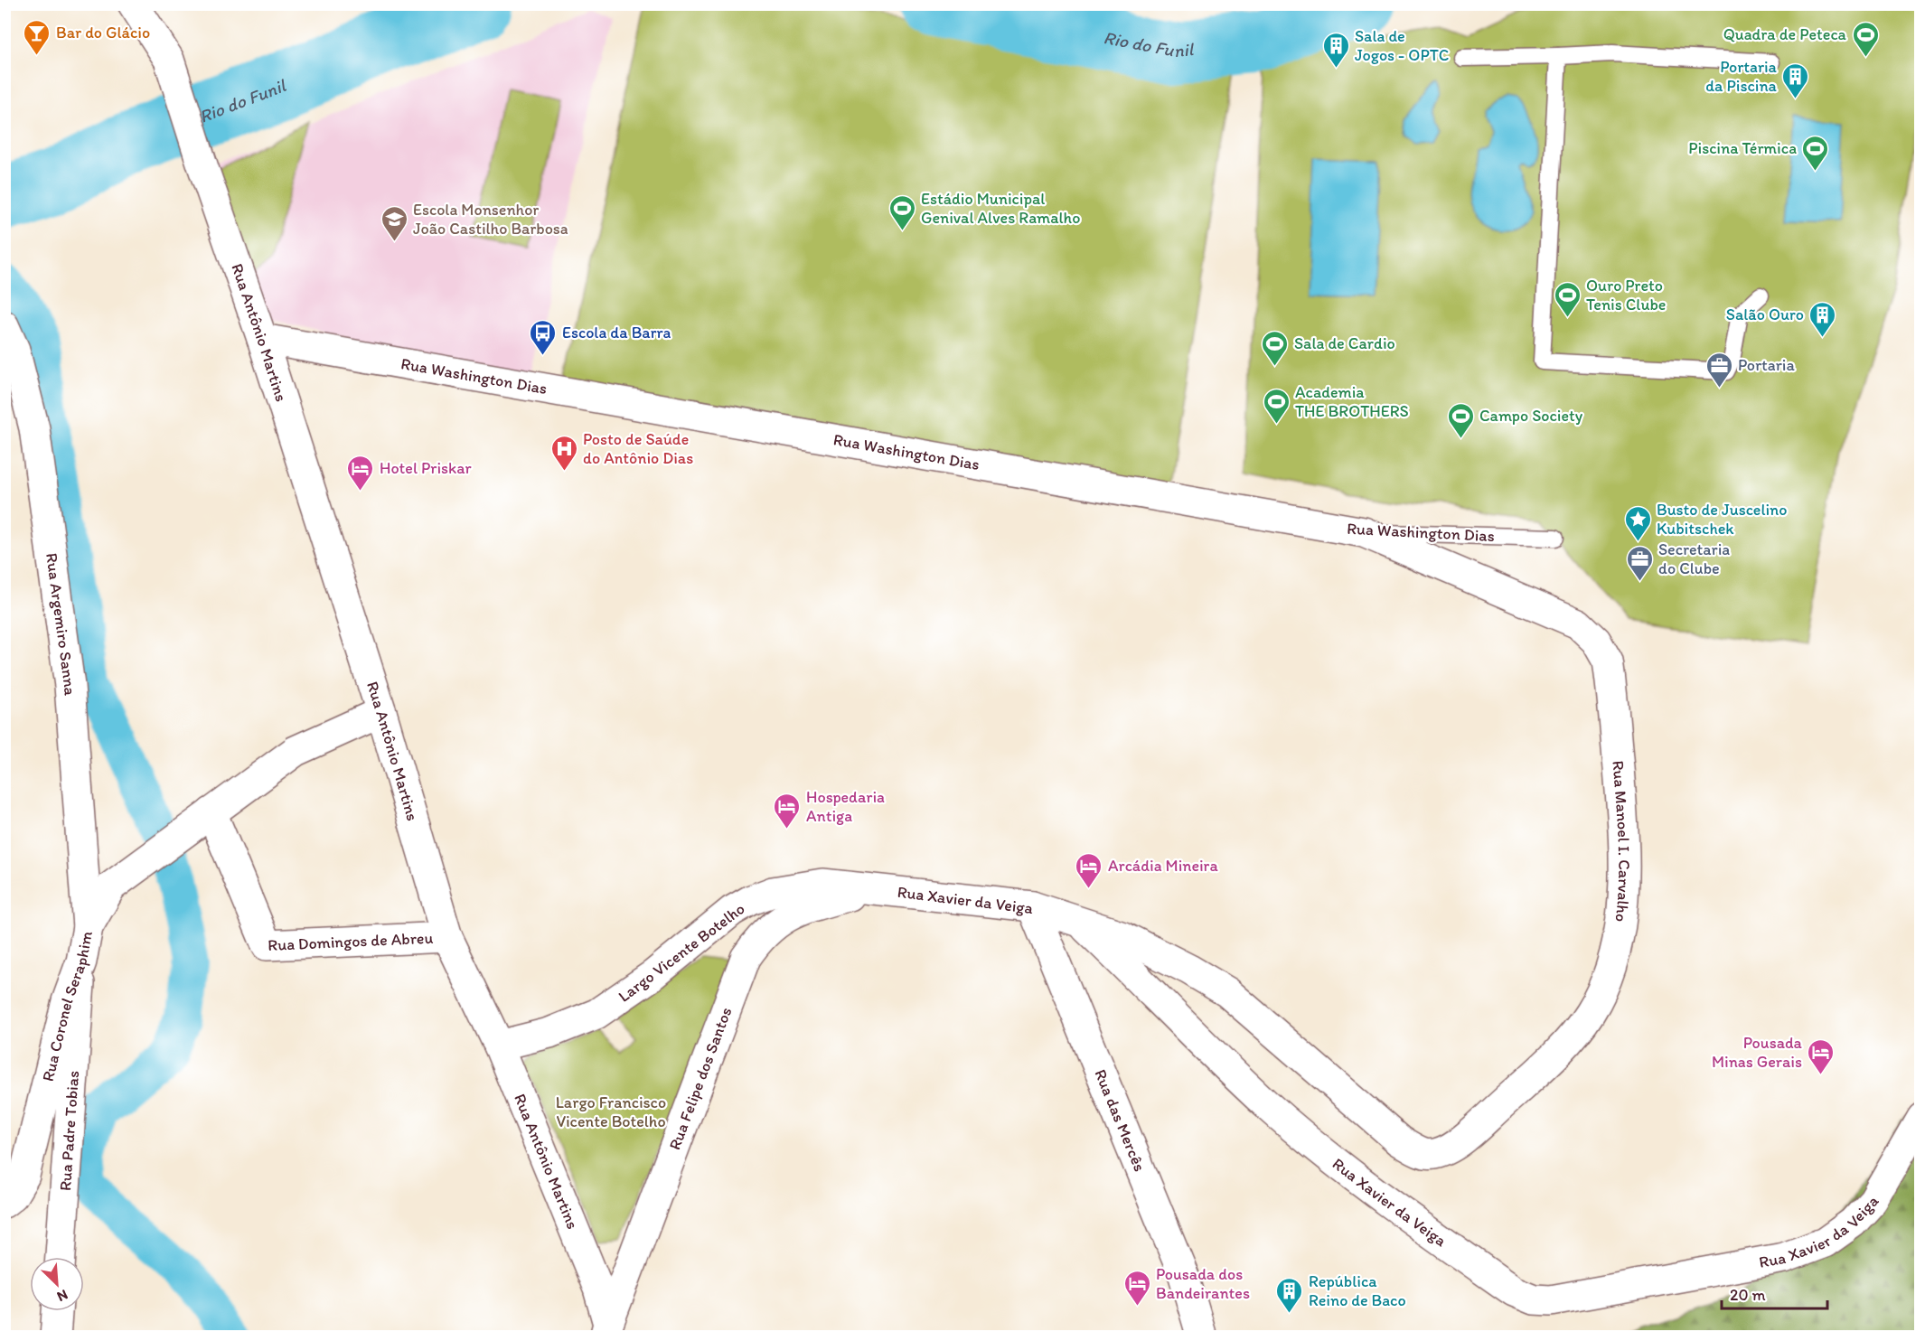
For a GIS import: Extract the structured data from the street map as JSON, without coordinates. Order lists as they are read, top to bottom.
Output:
{
  "streets": {
    "street": [
      "Rua Antônio Martins",
      "Rua Washington Dias",
      "Rua Argemiro Sanna",
      "Rua Manoel I. Carvalho",
      "Rua Xavier da Veiga",
      "Rua Domingos de Abreu",
      "Largo Vicente Botelho",
      "Rua Coronel Seraphim",
      "Rua Felipe dos Santos",
      "Rua das Mercês",
      "Rua Padre Tobias"
    ]
  },
  "crossings": [
    ["Rua Antônio Martins", "Rua Washington Dias"],
    ["Rua Antônio Martins", "Rua Domingos de Abreu"],
    ["Rua Antônio Martins", "Largo Vicente Botelho"],
    ["Rua Antônio Martins", "Rua Coronel Seraphim"],
    ["Rua Antônio Martins", "Rua Felipe dos Santos"],
    ["Rua Washington Dias", "Rua Manoel I. Carvalho"],
    ["Rua Argemiro Sanna", "Rua Coronel Seraphim"],
    ["Rua Manoel I. Carvalho", "Rua Xavier da Veiga"],
    ["Rua Xavier da Veiga", "Largo Vicente Botelho"],
    ["Rua Xavier da Veiga", "Rua Felipe dos Santos"],
    ["Rua Xavier da Veiga", "Rua das Mercês"],
    ["Rua Domingos de Abreu", "Rua Coronel Seraphim"],
    ["Largo Vicente Botelho", "Rua Felipe dos Santos"],
    ["Rua Coronel Seraphim", "Rua Padre Tobias"]
  ],
  "water": ["Rio do Funil"],
  "parks": ["Largo Francisco Vicente Botelho"],
  "places": {
    "bar": ["Bar do Glácio"],
    "sports": [
      "Quadra de Peteca",
      "Piscina Térmica",
      "Estádio Municipal Genival Alves Ramalho",
      "Ouro Preto Tenis Clube",
      "Sala de Cardio",
      "Academia THE BROTHERS",
      "Campo Society"
    ],
    "building": [
      "Sala de Jogos - OPTC",
      "Portaria da Piscina",
      "Salão Ouro",
      "República Reino de Baco"
    ],
    "school or university": ["Escola Monsenhor João Castilho Barbosa"],
    "bus stop": ["Escola da Barra"],
    "office": ["Portaria", "Secretaria do Clube"],
    "hospital": ["Posto de Saúde do Antônio Dias"],
    "hotel": [
      "Hotel Priskar",
      "Hospedaria Antiga",
      "Arcádia Mineira",
      "Pousada Minas Gerais",
      "Pousada dos Bandeirantes"
    ],
    "place": ["Busto de Juscelino Kubitschek"]
  },
  "scale_bar": "20 m",
  "north": "bottom right"
}
